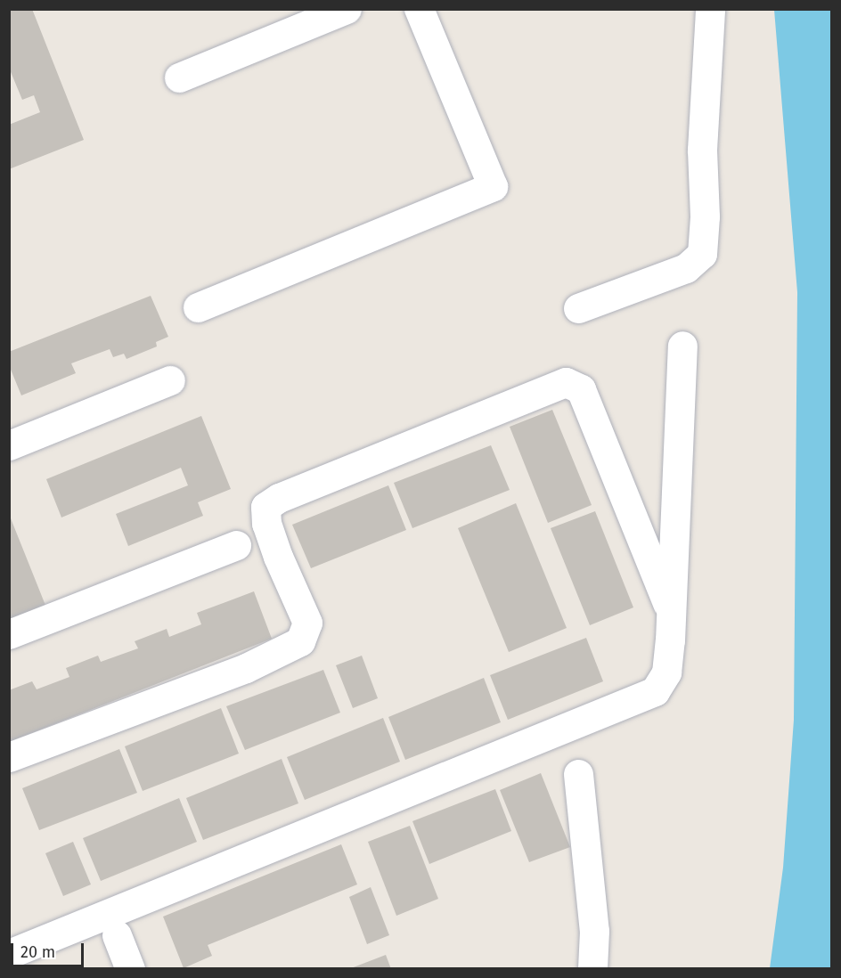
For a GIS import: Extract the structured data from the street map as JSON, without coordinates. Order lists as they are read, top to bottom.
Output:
{
  "scale_bar": "20 m"
}
